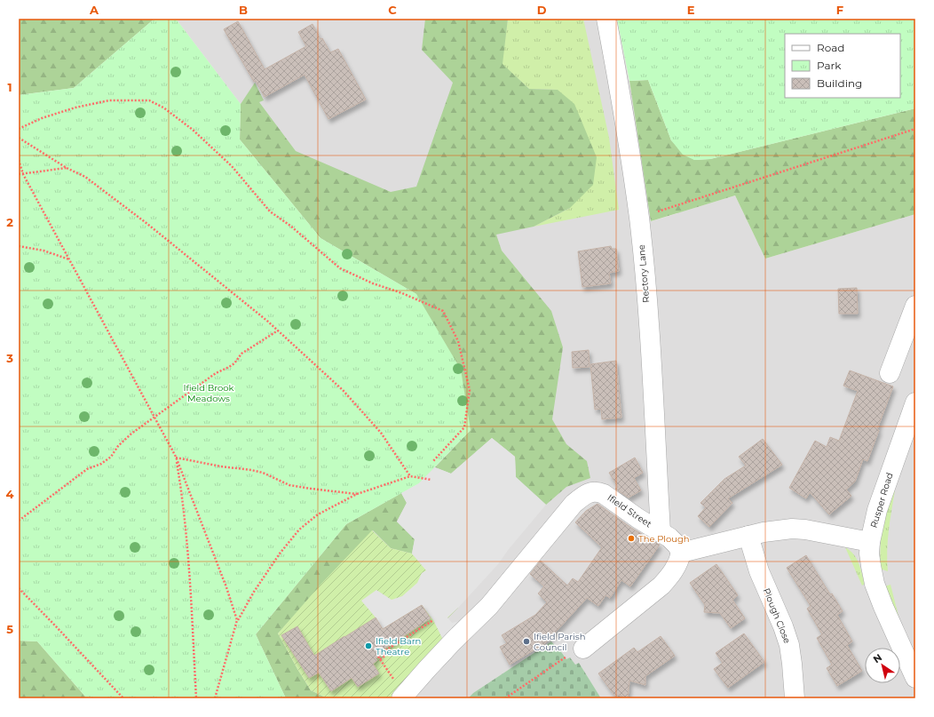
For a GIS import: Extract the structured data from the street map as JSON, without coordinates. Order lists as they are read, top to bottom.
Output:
{
  "streets": {
    "street": [
      "Rectory Lane",
      "Rusper Road",
      "Ifield Street",
      "Plough Close"
    ]
  },
  "crossings": [
    ["Rectory Lane", "Ifield Street"]
  ],
  "parks": ["Ifield Brook Meadows"],
  "places": ["The Plough", "Ifield Parish Council", "Ifield Barn Theatre"],
  "legend": ["Road", "Park", "Building"],
  "north": "top left",
  "grid": {
    "columns": [
      "A",
      "B",
      "C",
      "D",
      "E",
      "F"
    ],
    "rows": [
      "1",
      "2",
      "3",
      "4",
      "5"
    ]
  }
}
